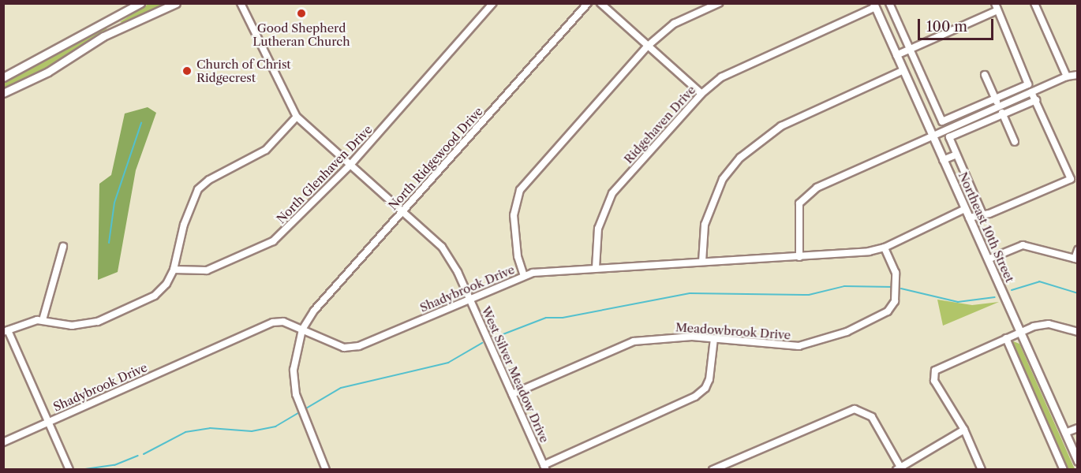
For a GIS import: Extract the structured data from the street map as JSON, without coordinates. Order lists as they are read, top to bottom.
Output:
{
  "streets": {
    "main road": ["Northeast 10th Street"],
    "street": [
      "Ridgehaven Drive",
      "North Ridgewood Drive",
      "North Glenhaven Drive",
      "Shadybrook Drive",
      "Meadowbrook Drive",
      "West Silver Meadow Drive"
    ]
  },
  "crossings": [
    ["Ridgehaven Drive", "Northeast 10th Street"],
    ["Ridgehaven Drive", "Shadybrook Drive"],
    ["North Ridgewood Drive", "Shadybrook Drive"],
    ["North Ridgewood Drive", "West Silver Meadow Drive"],
    ["North Glenhaven Drive", "West Silver Meadow Drive"],
    ["Northeast 10th Street", "Shadybrook Drive"],
    ["Shadybrook Drive", "Meadowbrook Drive"],
    ["Shadybrook Drive", "West Silver Meadow Drive"],
    ["Meadowbrook Drive", "West Silver Meadow Drive"]
  ],
  "places": ["Good Shepherd Lutheran Church", "Church of Christ Ridgecrest"],
  "scale_bar": "100 m"
}
